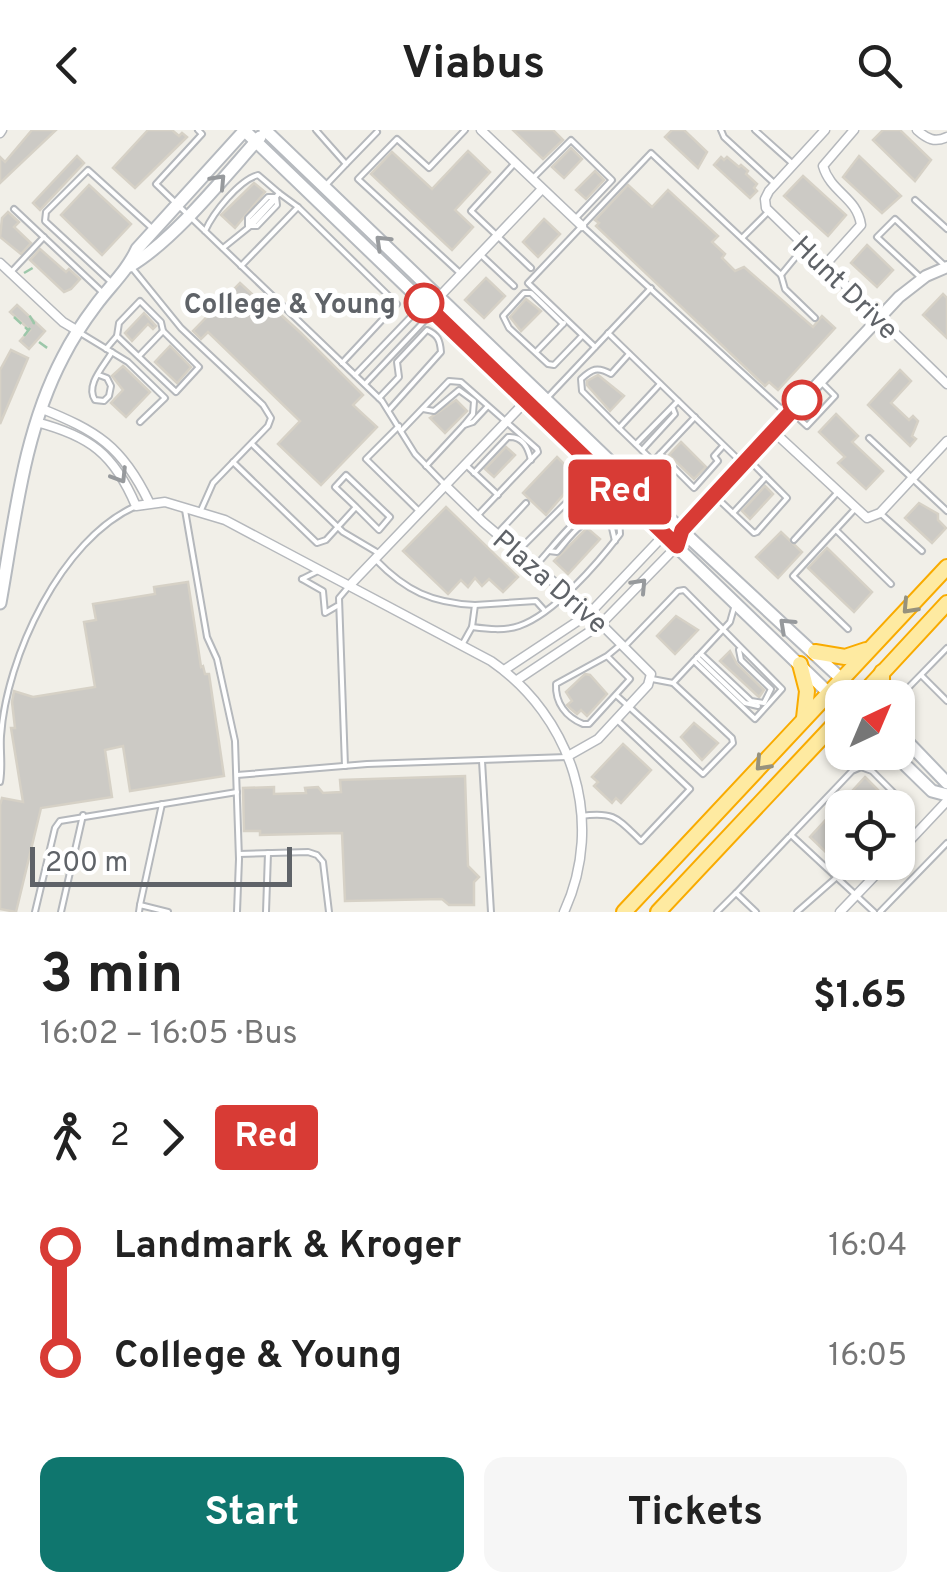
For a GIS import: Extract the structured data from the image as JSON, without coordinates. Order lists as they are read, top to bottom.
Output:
{
  "streets": {
    "street": ["Hunt Drive", "Plaza Drive"]
  },
  "places": ["College & Young"],
  "lines": ["bus line Red"],
  "scale_bar": "200 m",
  "north": "top right",
  "page": {
    "header": "Viabus",
    "on_map": "Red",
    "scale": "200 m",
    "heading": ["3 min", "16:02 – 16:05 · Bus", "$1.65"],
    "legs": ["2", "Red"],
    "list": [
      {
        "name": "Landmark & Kroger",
        "value": "16:04"
      },
      {
        "name": "College & Young",
        "value": "16:05"
      }
    ],
    "buttons": ["Start", "Tickets"]
  }
}
